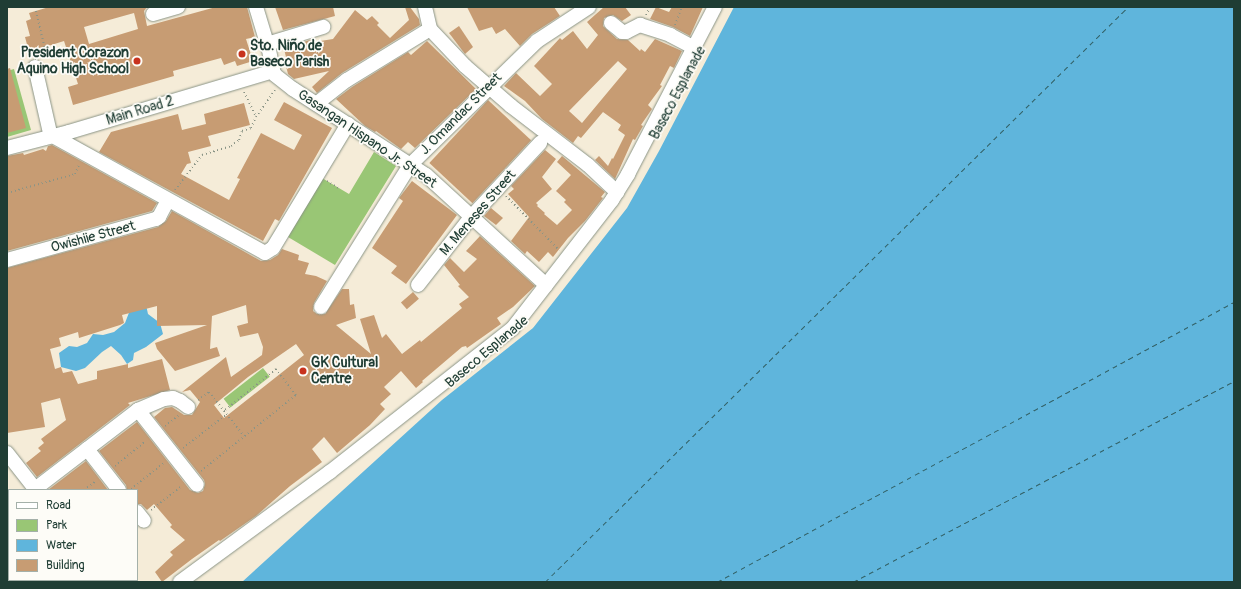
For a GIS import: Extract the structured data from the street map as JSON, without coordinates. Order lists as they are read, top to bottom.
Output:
{
  "streets": {
    "street": [
      "Baseco Esplanade",
      "Main Road 2",
      "J. Omandac Street",
      "Gasangan Hispano Jr. Street",
      "M. Meneses Street",
      "Owishiie Street"
    ]
  },
  "crossings": [
    ["Main Road 2", "Gasangan Hispano Jr. Street"],
    ["J. Omandac Street", "Gasangan Hispano Jr. Street"],
    ["Gasangan Hispano Jr. Street", "M. Meneses Street"]
  ],
  "places": ["Sto. Niño de Baseco Parish", "President Corazon Aquino High School", "GK Cultural Centre"],
  "legend": [
    "Road",
    "Park",
    "Water",
    "Building"
  ]
}
